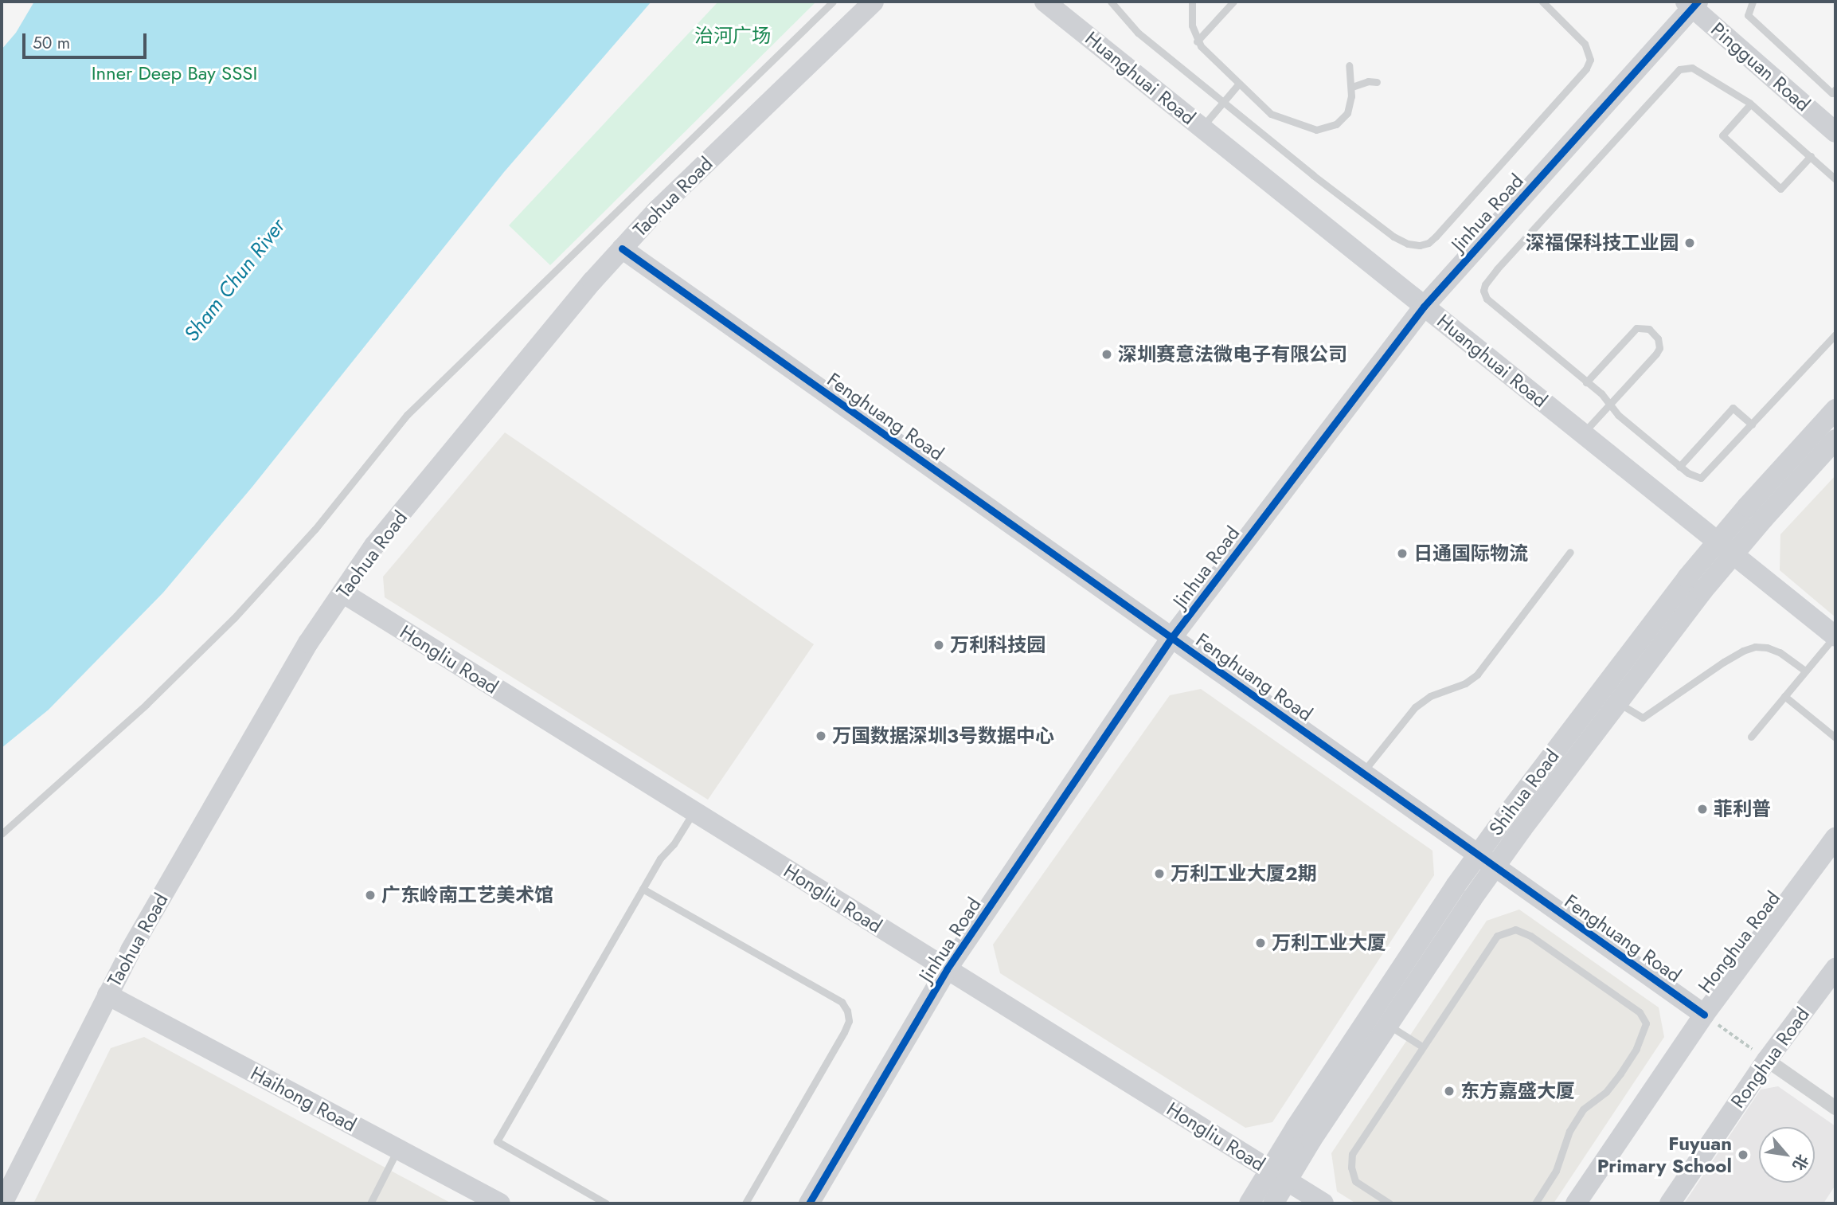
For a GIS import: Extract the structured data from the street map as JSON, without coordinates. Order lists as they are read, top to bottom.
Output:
{
  "streets": {
    "street": [
      "Pingguan Road",
      "Huanghuai Road",
      "Taohua Road",
      "Jinhua Road",
      "Fenghuang Road",
      "Hongliu Road",
      "Shihua Road",
      "Honghua Road",
      "Ronghua Road",
      "Haihong Road"
    ]
  },
  "crossings": [
    ["Pingguan Road", "Jinhua Road"],
    ["Huanghuai Road", "Jinhua Road"],
    ["Huanghuai Road", "Shihua Road"],
    ["Taohua Road", "Fenghuang Road"],
    ["Taohua Road", "Hongliu Road"],
    ["Taohua Road", "Haihong Road"],
    ["Jinhua Road", "Fenghuang Road"],
    ["Jinhua Road", "Hongliu Road"],
    ["Fenghuang Road", "Shihua Road"],
    ["Fenghuang Road", "Honghua Road"],
    ["Hongliu Road", "Shihua Road"]
  ],
  "water": ["Sham Chun River"],
  "parks": ["治河广场", "Inner Deep Bay SSSI"],
  "places": [
    "深福保科技工业园",
    "深圳赛意法微电子有限公司",
    "日通国际物流",
    "万利科技园",
    "万国数据深圳3号数据中心",
    "菲利普",
    "万利工业大厦2期",
    "广东岭南工艺美术馆",
    "万利工业大厦",
    "东方嘉盛大厦",
    "Fuyuan Primary School"
  ],
  "scale_bar": "50 m",
  "north": "bottom right"
}
